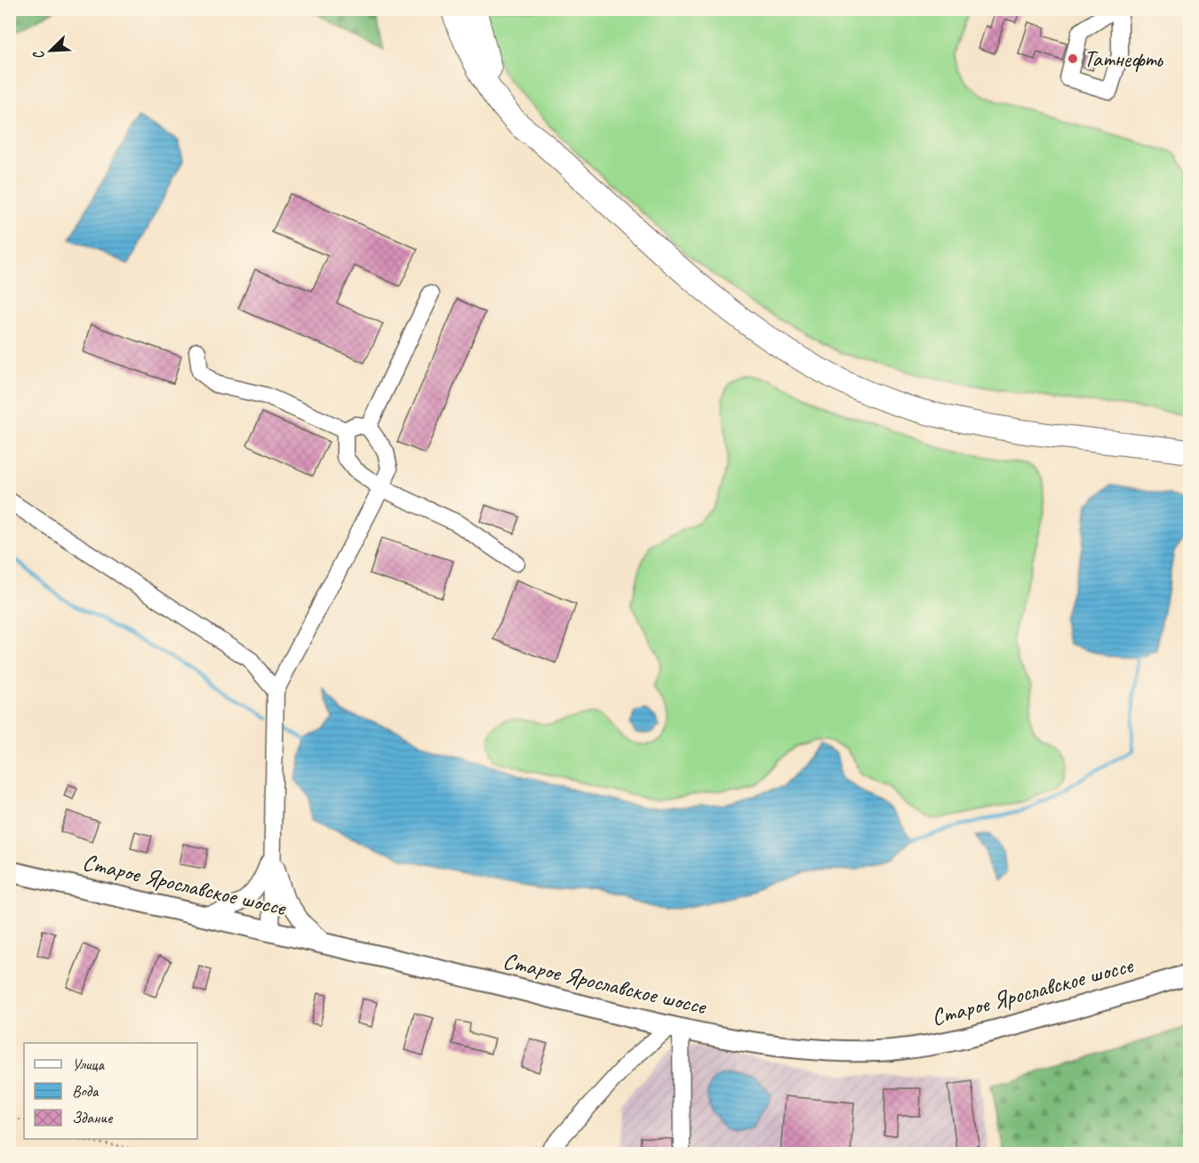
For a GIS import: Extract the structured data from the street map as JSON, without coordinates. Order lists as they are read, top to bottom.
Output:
{
  "streets": {
    "main road": ["Старое Ярославское шоссе"]
  },
  "places": ["Татнефть"],
  "legend": ["Улица", "Вода", "Здание"],
  "north": "bottom left"
}
